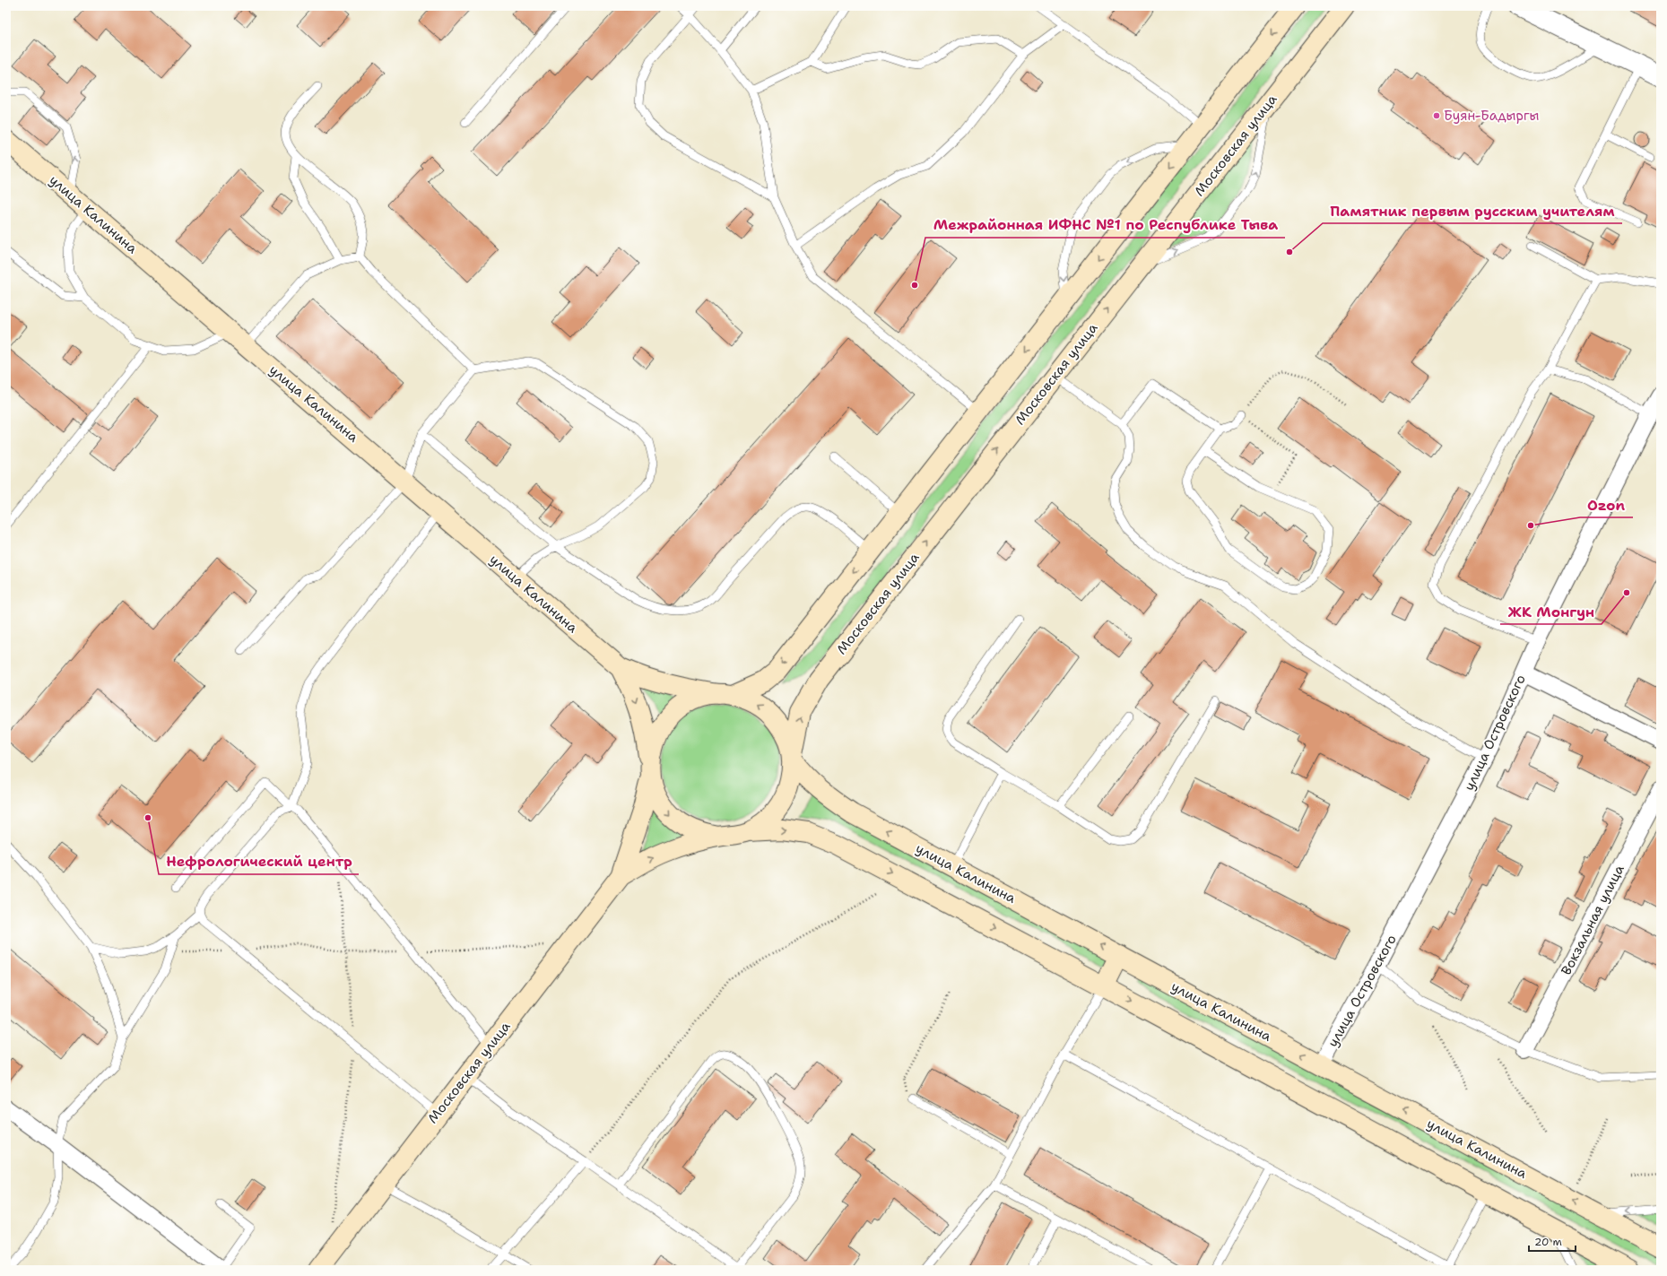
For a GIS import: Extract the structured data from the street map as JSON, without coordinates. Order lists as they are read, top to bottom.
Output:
{
  "streets": {
    "main road": ["Московская улица", "улица Калинина"],
    "street": ["улица Островского", "Вокзальная улица"]
  },
  "crossings": [
    ["Московская улица", "улица Калинина"],
    ["улица Калинина", "улица Островского"]
  ],
  "places": [
    "Буян-Бадыргы",
    "Памятник первым русским учителям",
    "Межрайонная ИФНС №1 по Республике Тыва",
    "Ozon",
    "ЖК Монгун",
    "Нефрологический центр"
  ],
  "scale_bar": "20 m"
}
